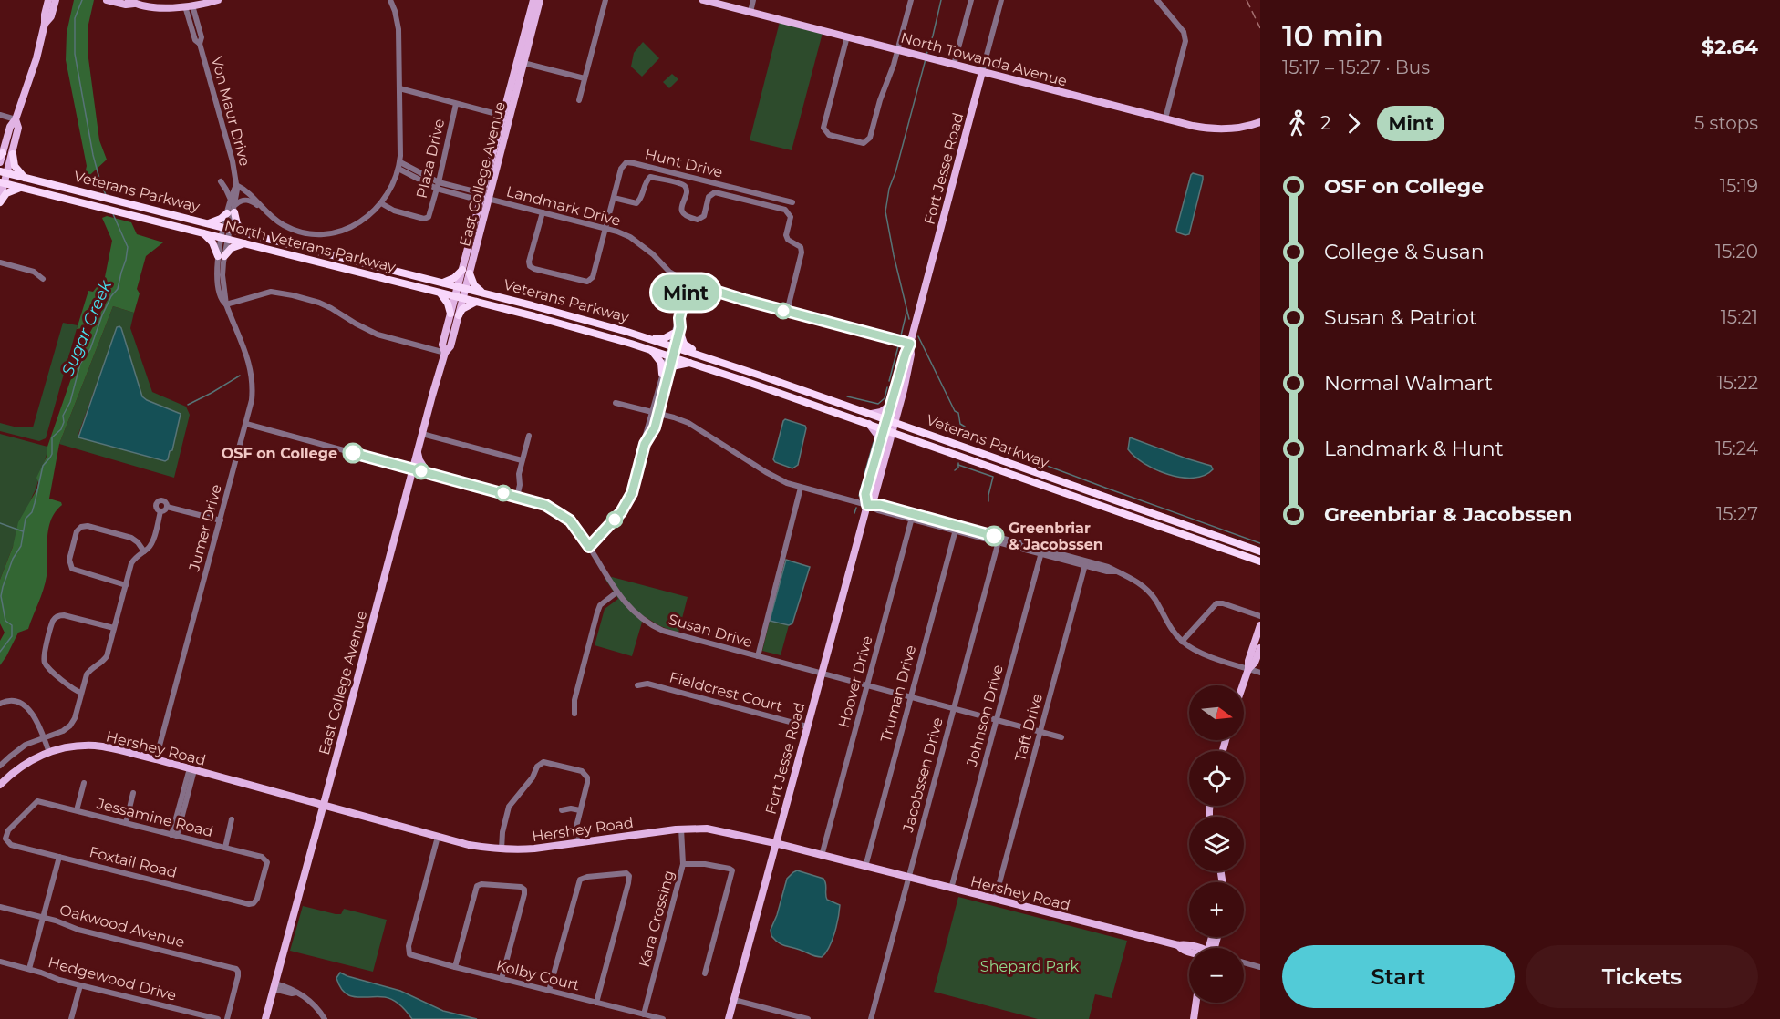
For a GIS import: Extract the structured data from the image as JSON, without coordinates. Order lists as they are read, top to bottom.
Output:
{
  "streets": {
    "highway": ["Veterans Parkway", "North Veterans Parkway"],
    "main road": [
      "North Towanda Avenue",
      "Fort Jesse Road",
      "East College Avenue",
      "Hershey Road"
    ],
    "street": [
      "Von Maur Drive",
      "Plaza Drive",
      "Hunt Drive",
      "Landmark Drive",
      "Jumer Drive",
      "Susan Drive",
      "Hoover Drive",
      "Fieldcrest Court",
      "Truman Drive",
      "Johnson Drive",
      "Taft Drive",
      "Jacobssen Drive",
      "Jessamine Road",
      "Foxtail Road",
      "Kara Crossing",
      "Oakwood Avenue",
      "Kolby Court",
      "Hedgewood Drive"
    ]
  },
  "crossings": [
    ["North Towanda Avenue", "Fort Jesse Road"],
    ["Von Maur Drive", "Veterans Parkway"],
    ["Von Maur Drive", "North Veterans Parkway"],
    ["Von Maur Drive", "Jumer Drive"],
    ["Plaza Drive", "Landmark Drive"],
    ["Hunt Drive", "Landmark Drive"],
    ["Fort Jesse Road", "Veterans Parkway"],
    ["Fort Jesse Road", "Landmark Drive"],
    ["Fort Jesse Road", "Susan Drive"],
    ["Fort Jesse Road", "Fieldcrest Court"],
    ["Fort Jesse Road", "Hershey Road"],
    ["East College Avenue", "Veterans Parkway"],
    ["East College Avenue", "Landmark Drive"],
    ["East College Avenue", "North Veterans Parkway"],
    ["East College Avenue", "Susan Drive"],
    ["East College Avenue", "Hershey Road"],
    ["Veterans Parkway", "North Veterans Parkway"],
    ["North Veterans Parkway", "Jumer Drive"],
    ["Jumer Drive", "Susan Drive"],
    ["Jumer Drive", "Hershey Road"],
    ["Susan Drive", "Hoover Drive"],
    ["Susan Drive", "Truman Drive"],
    ["Susan Drive", "Johnson Drive"],
    ["Susan Drive", "Taft Drive"],
    ["Susan Drive", "Jacobssen Drive"],
    ["Hoover Drive", "Hershey Road"],
    ["Truman Drive", "Hershey Road"],
    ["Johnson Drive", "Hershey Road"],
    ["Taft Drive", "Hershey Road"],
    ["Hershey Road", "Jacobssen Drive"],
    ["Hershey Road", "Kara Crossing"],
    ["Hershey Road", "Kolby Court"],
    ["Jessamine Road", "Foxtail Road"],
    ["Kara Crossing", "Kolby Court"]
  ],
  "water": ["Sugar Creek"],
  "parks": ["Shepard Park"],
  "places": ["OSF on College", "Greenbriar & Jacobssen"],
  "lines": ["bus line Mint"],
  "north": "right",
  "page": {
    "on_map": "Mint",
    "heading": ["10 min", "15:17 – 15:27 · Bus", "$2.64"],
    "legs": ["2", "Mint", "5 stops"],
    "list": [
      {
        "name": "OSF on College",
        "value": "15:19"
      },
      {
        "name": "College & Susan",
        "value": "15:20"
      },
      {
        "name": "Susan & Patriot",
        "value": "15:21"
      },
      {
        "name": "Normal Walmart",
        "value": "15:22"
      },
      {
        "name": "Landmark & Hunt",
        "value": "15:24"
      },
      {
        "name": "Greenbriar & Jacobssen",
        "value": "15:27"
      }
    ],
    "map_buttons": ["+", "−"],
    "buttons": ["Start", "Tickets"]
  }
}
